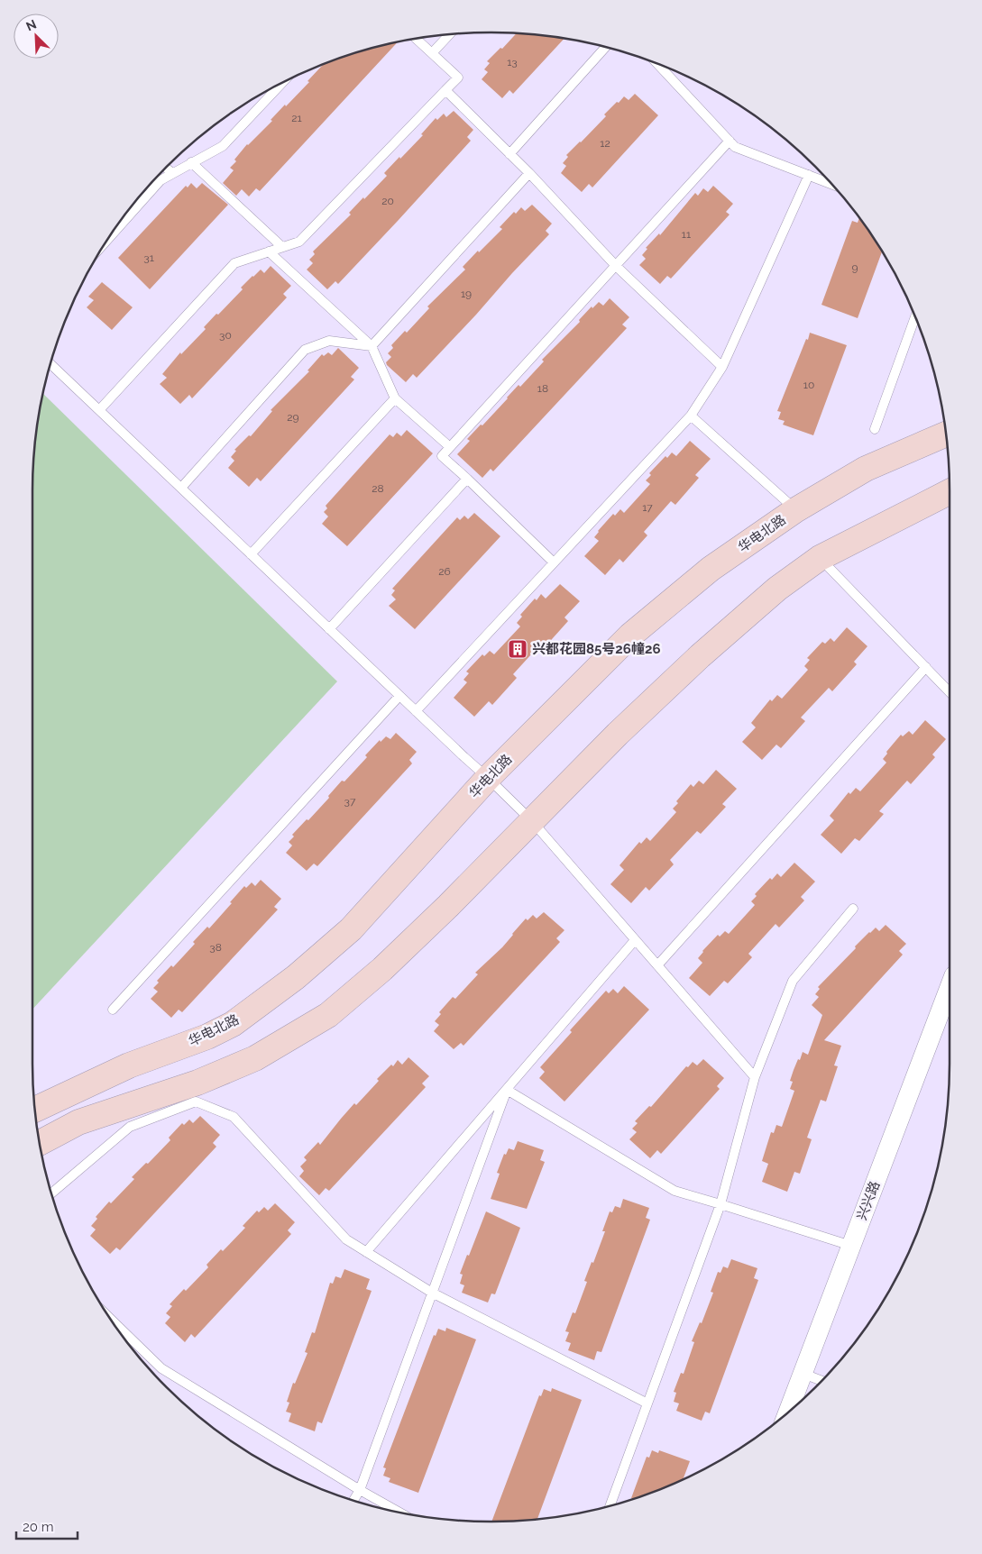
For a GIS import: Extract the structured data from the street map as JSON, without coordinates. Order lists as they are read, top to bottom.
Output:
{
  "streets": {
    "main road": ["华电北路"],
    "street": ["兴兴路"]
  },
  "places": {
    "building": ["兴都花园85号26幢26"]
  },
  "house_numbers": [
    "13",
    "21",
    "12",
    "20",
    "11",
    "31",
    "9",
    "19",
    "30",
    "10",
    "18",
    "29",
    "28",
    "17",
    "26",
    "37",
    "38"
  ],
  "scale_bar": "20 m",
  "north": "top left"
}
